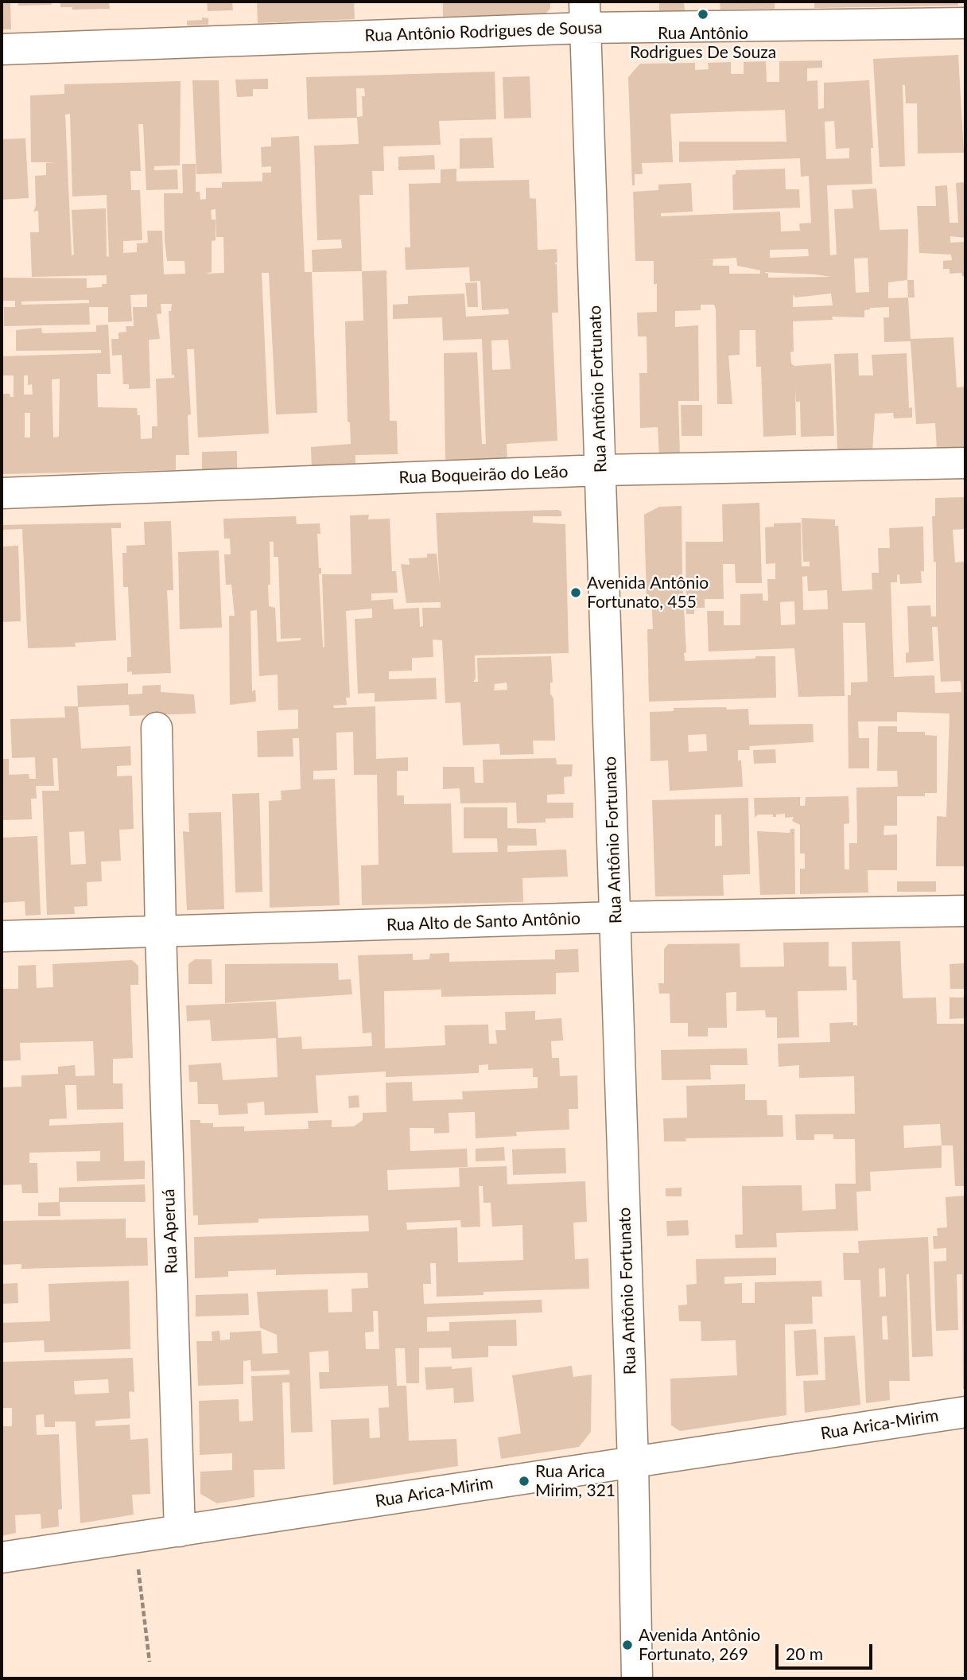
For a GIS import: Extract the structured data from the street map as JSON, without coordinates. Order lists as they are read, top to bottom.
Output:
{
  "streets": {
    "street": [
      "Rua Antônio Rodrigues de Sousa",
      "Rua Antônio Fortunato",
      "Rua Boqueirão do Leão",
      "Rua Alto de Santo Antônio",
      "Rua Aperuá",
      "Rua Arica-Mirim"
    ]
  },
  "crossings": [
    ["Rua Antônio Rodrigues de Sousa", "Rua Antônio Fortunato"],
    ["Rua Antônio Fortunato", "Rua Boqueirão do Leão"],
    ["Rua Antônio Fortunato", "Rua Alto de Santo Antônio"],
    ["Rua Antônio Fortunato", "Rua Arica-Mirim"],
    ["Rua Alto de Santo Antônio", "Rua Aperuá"],
    ["Rua Aperuá", "Rua Arica-Mirim"]
  ],
  "places": [
    "Rua Antônio Rodrigues De Souza",
    "Avenida Antônio Fortunato, 455",
    "Rua Arica Mirim, 321",
    "Avenida Antônio Fortunato, 269"
  ],
  "scale_bar": "20 m"
}
